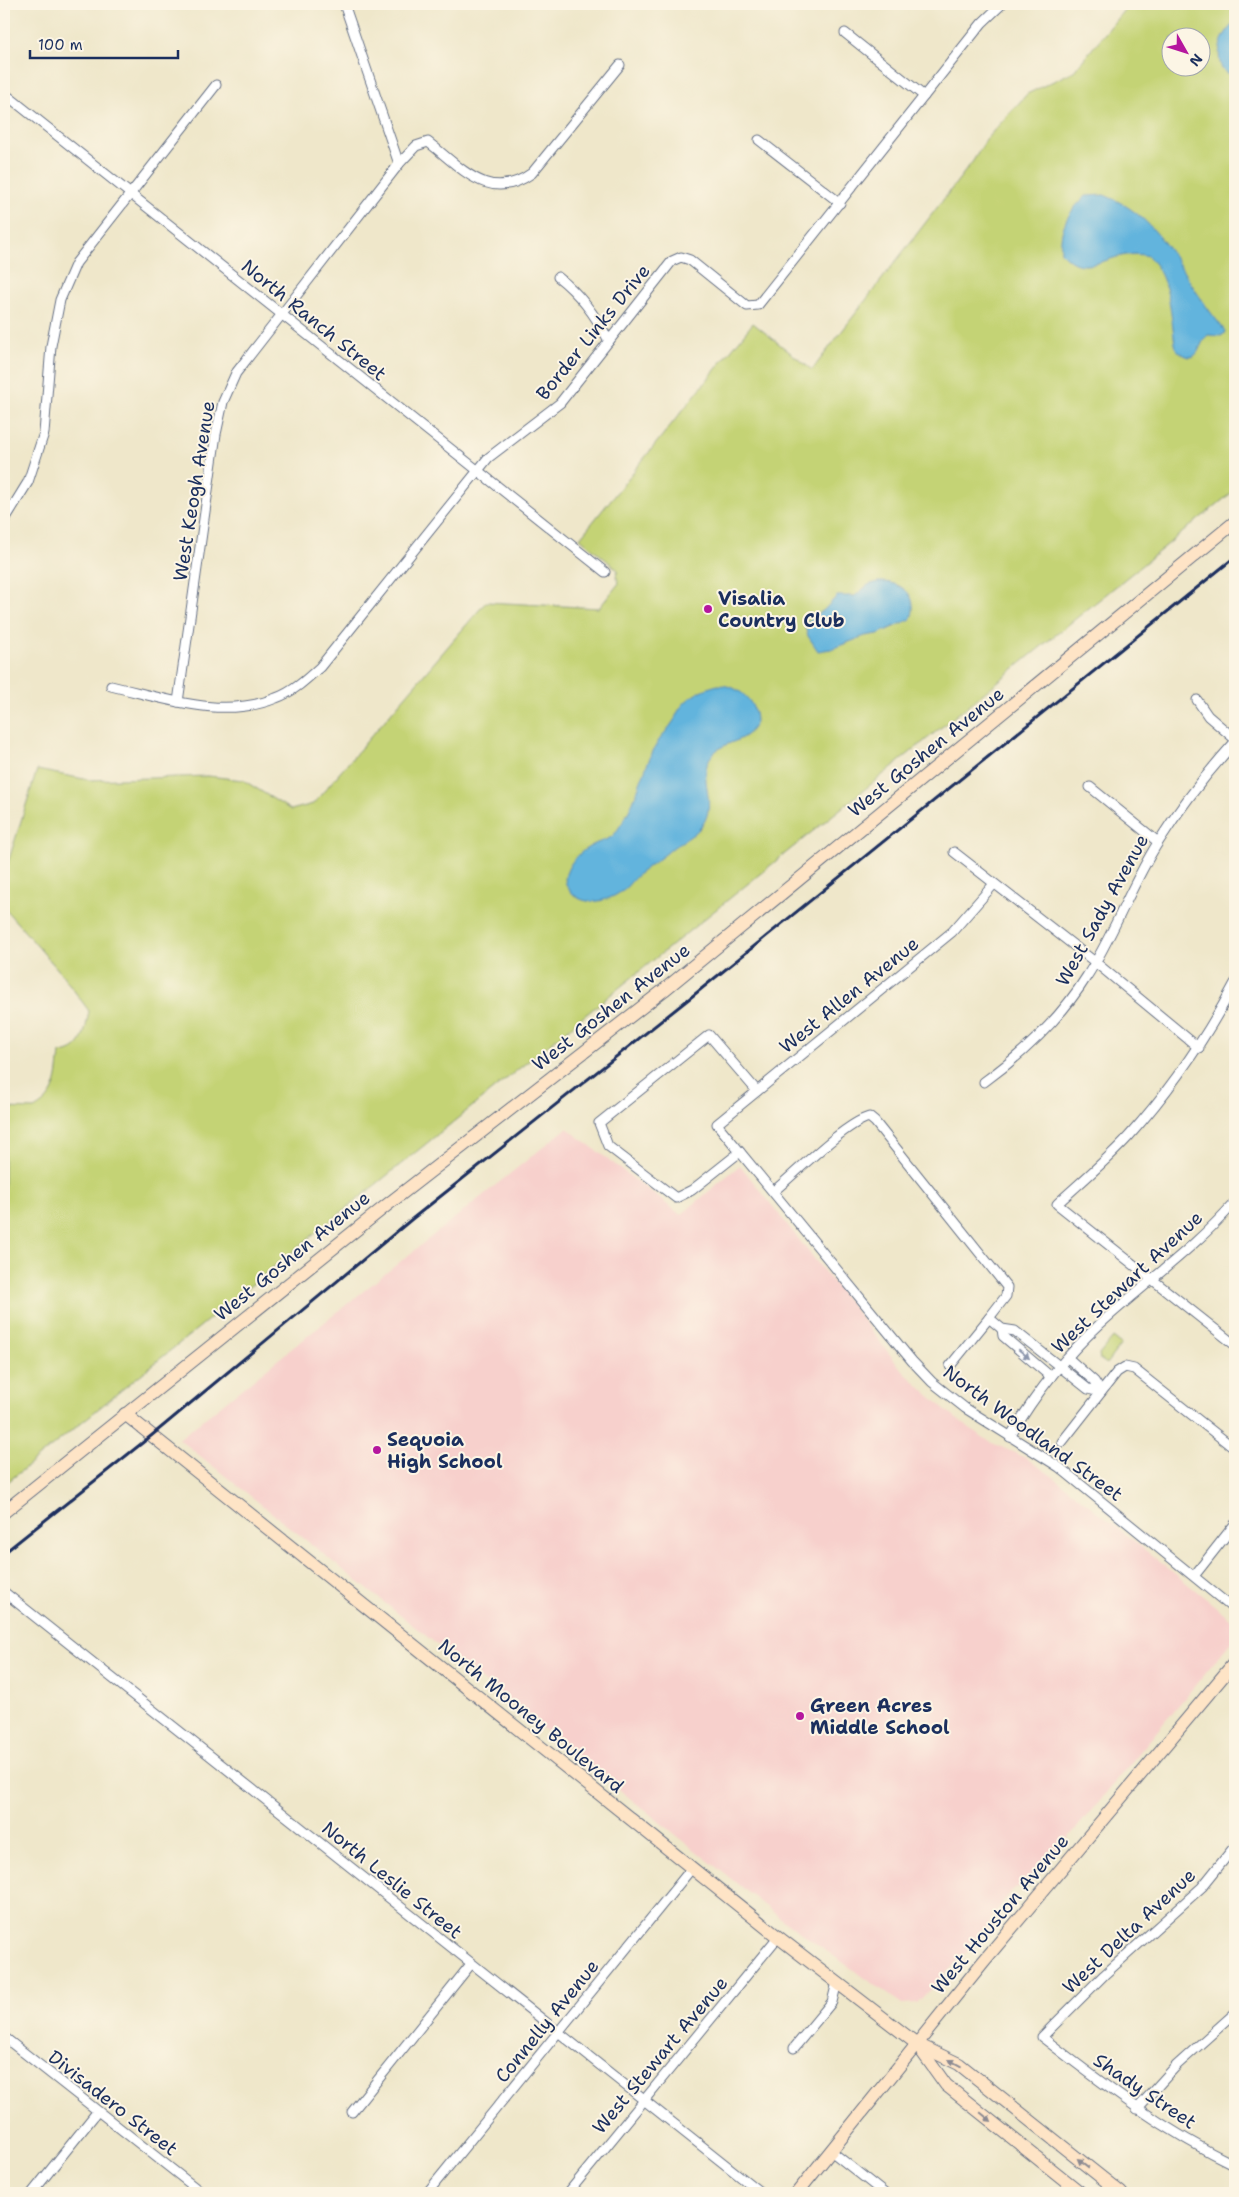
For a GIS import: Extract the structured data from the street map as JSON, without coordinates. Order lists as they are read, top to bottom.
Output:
{
  "streets": {
    "main road": ["West Goshen Avenue", "North Mooney Boulevard", "West Houston Avenue"],
    "street": [
      "North Ranch Street",
      "Border Links Drive",
      "West Keogh Avenue",
      "West Sady Avenue",
      "West Allen Avenue",
      "West Stewart Avenue",
      "North Woodland Street",
      "North Leslie Street",
      "West Delta Avenue",
      "Connelly Avenue",
      "Shady Street",
      "Divisadero Street"
    ]
  },
  "crossings": [
    ["North Ranch Street", "Border Links Drive"],
    ["North Ranch Street", "West Keogh Avenue"],
    ["Border Links Drive", "West Keogh Avenue"],
    ["West Goshen Avenue", "North Mooney Boulevard"],
    ["West Allen Avenue", "North Woodland Street"],
    ["West Stewart Avenue", "North Woodland Street"],
    ["West Stewart Avenue", "North Mooney Boulevard"],
    ["West Stewart Avenue", "North Leslie Street"],
    ["North Mooney Boulevard", "West Houston Avenue"],
    ["North Mooney Boulevard", "Connelly Avenue"],
    ["North Leslie Street", "Connelly Avenue"],
    ["West Delta Avenue", "Shady Street"]
  ],
  "places": ["Visalia Country Club", "Sequoia High School", "Green Acres Middle School"],
  "scale_bar": "100 m",
  "north": "bottom right"
}
